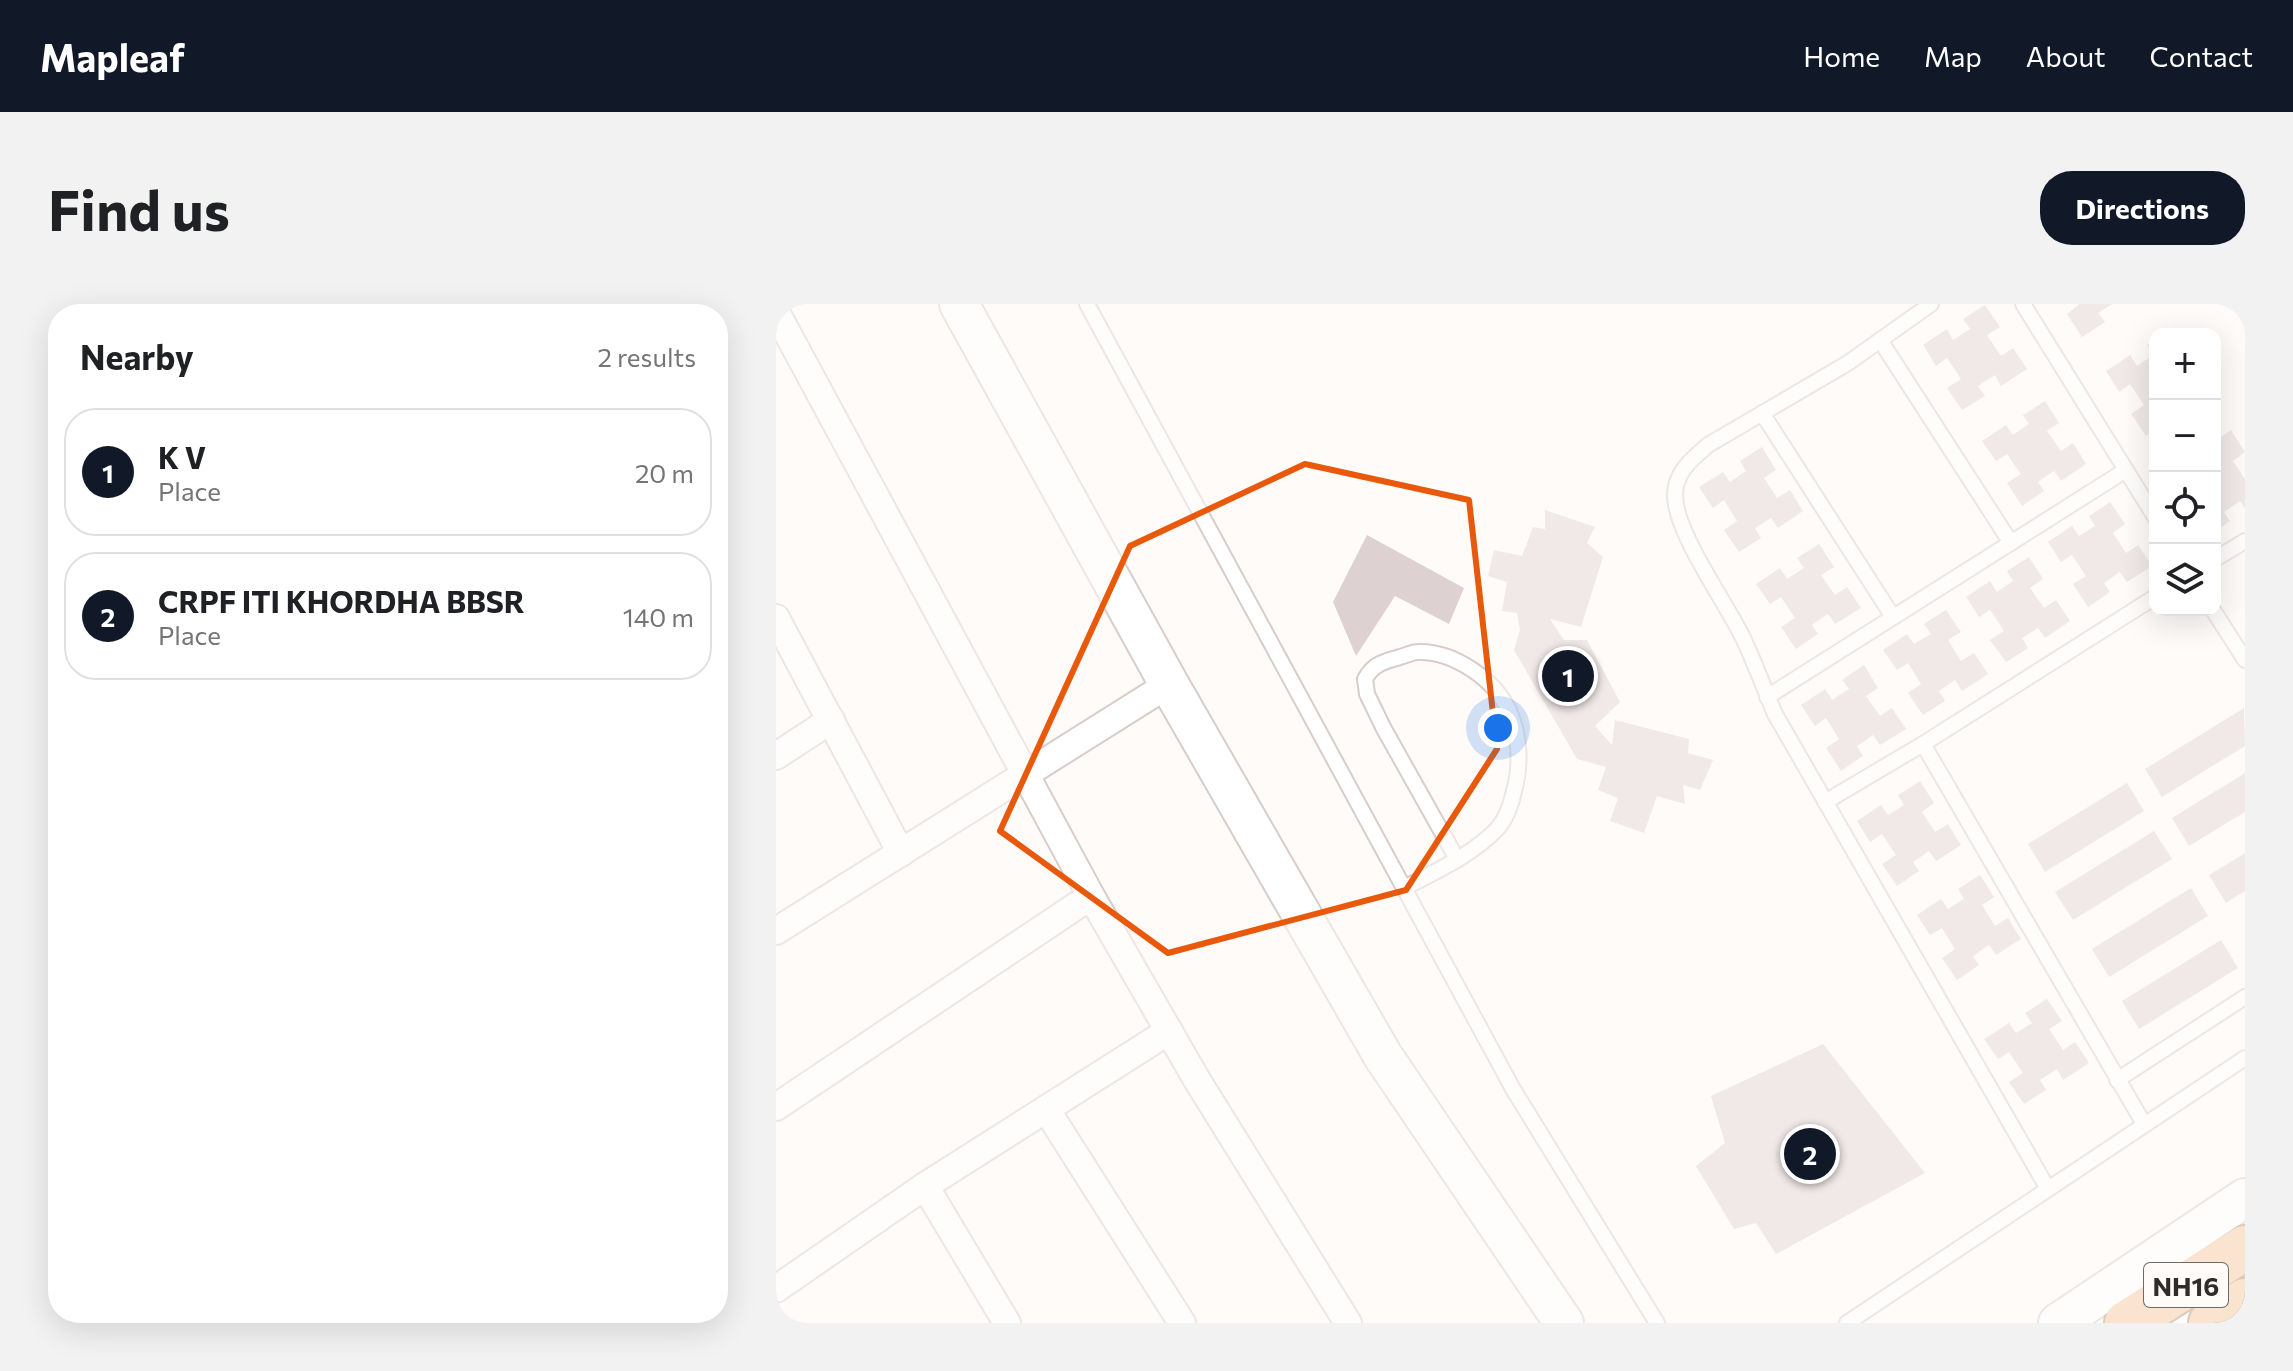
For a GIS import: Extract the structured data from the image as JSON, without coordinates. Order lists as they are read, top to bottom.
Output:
{
  "streets": {
    "highway": ["NH16"]
  },
  "page": {
    "header": "Mapleaf",
    "nav": [
      "Home",
      "Map",
      "About",
      "Contact"
    ],
    "buttons": "Directions",
    "title": "Find us",
    "heading": ["Nearby", "2 results"],
    "map_buttons": ["+", "−"],
    "list": [
      {
        "mark": "1",
        "name": "K V",
        "note": "Place",
        "value": "20 m"
      },
      {
        "mark": "2",
        "name": "CRPF ITI KHORDHA BBSR",
        "note": "Place",
        "value": "140 m"
      }
    ],
    "pins": ["1", "2"]
  }
}
